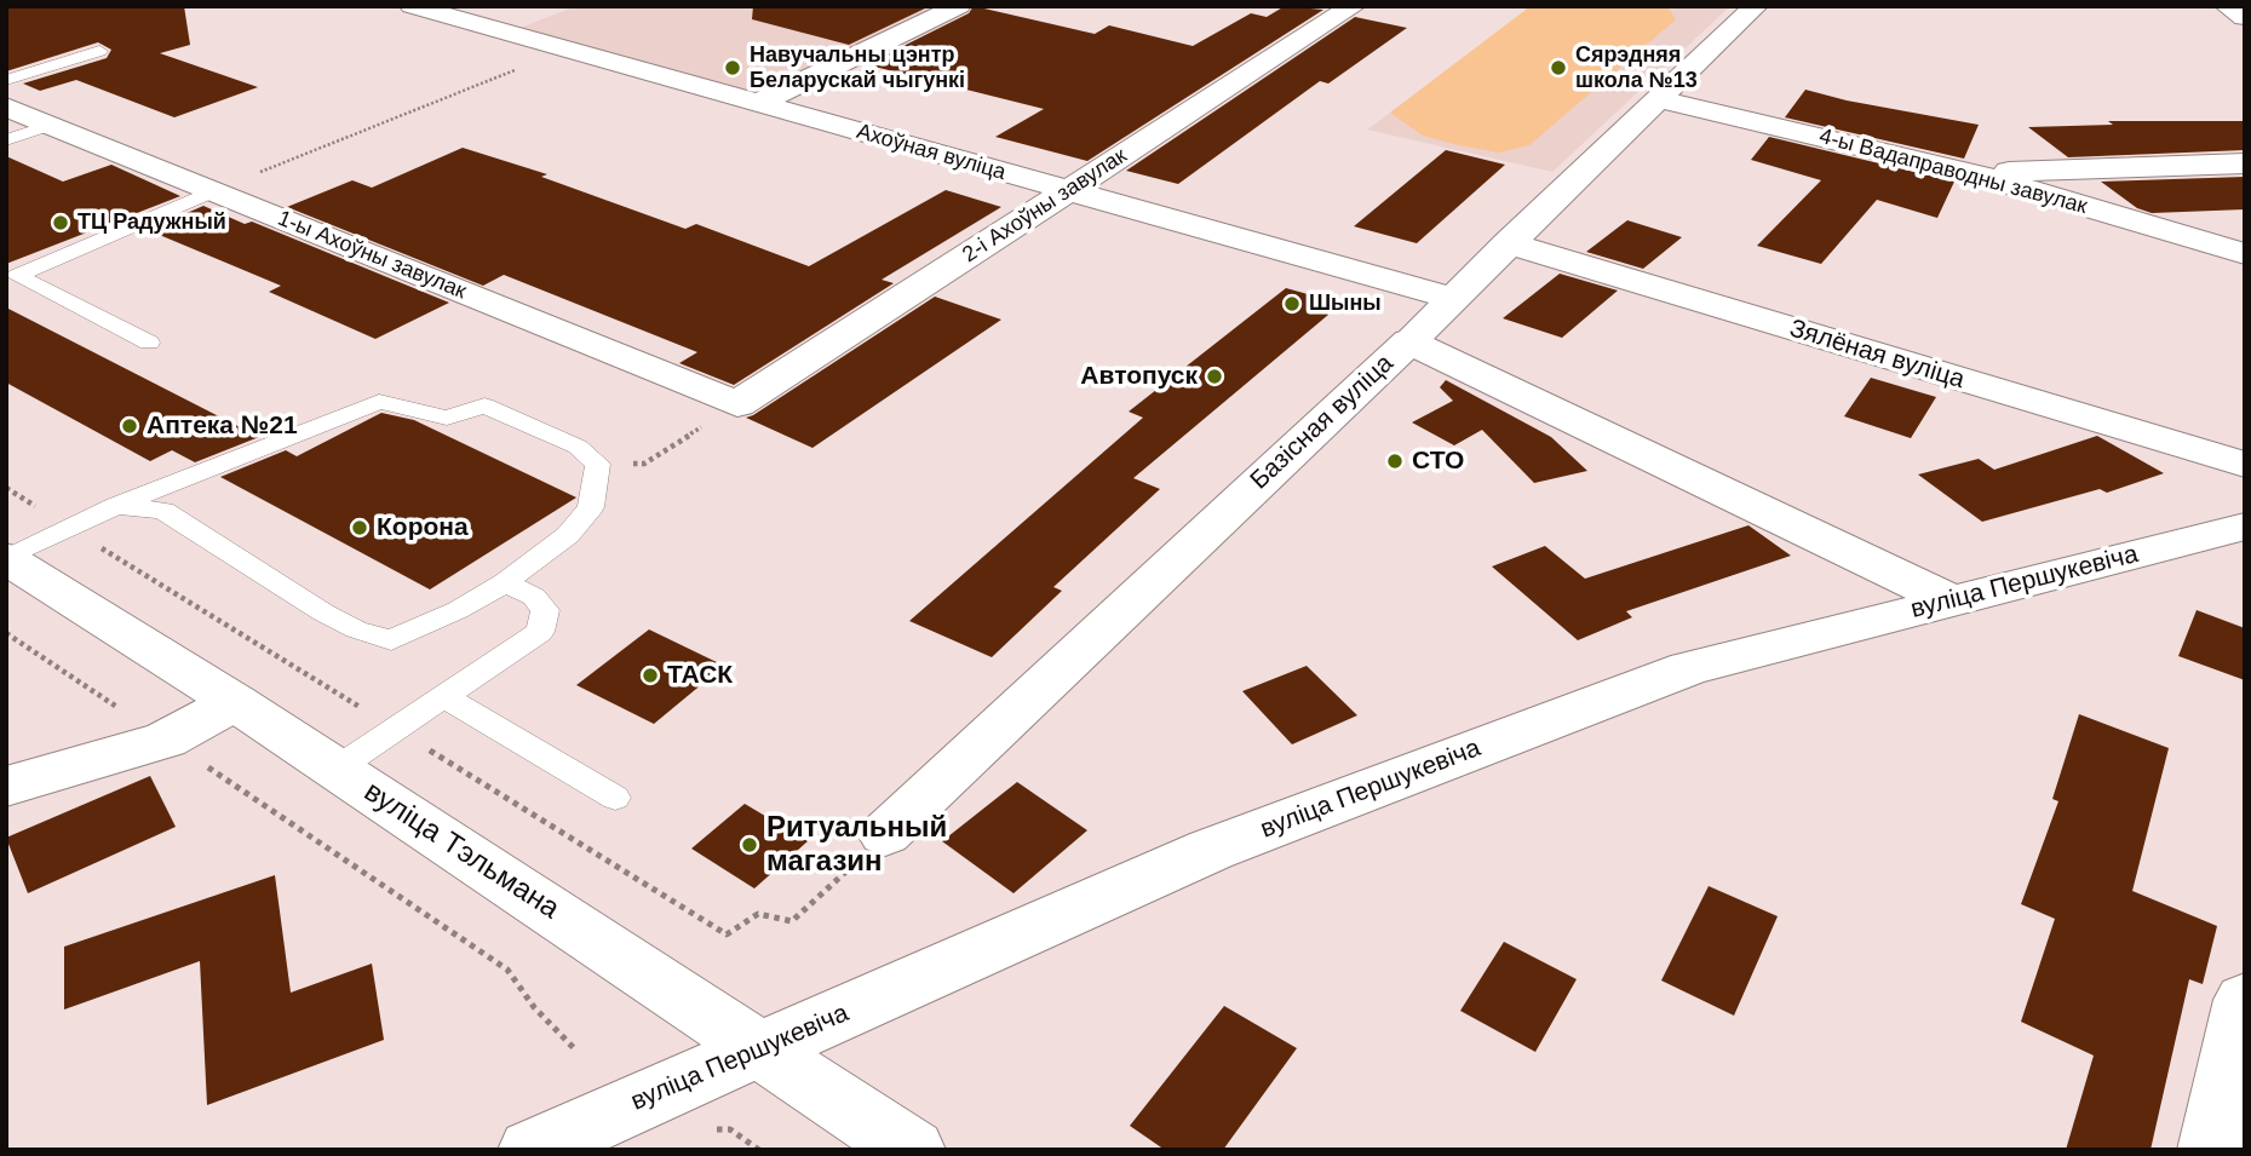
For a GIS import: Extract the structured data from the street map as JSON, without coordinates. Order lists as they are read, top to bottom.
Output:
{
  "streets": {
    "street": [
      "Ахоўная вуліца",
      "4-ы Вадаправодны завулак",
      "2-і Ахоўны завулак",
      "1-ы Ахоўны завулак",
      "Зялёная вуліца",
      "Базісная вуліца",
      "вуліца Першукевіча",
      "вуліца Тэльмана"
    ]
  },
  "crossings": [
    ["Ахоўная вуліца", "2-і Ахоўны завулак"],
    ["Ахоўная вуліца", "Базісная вуліца"],
    ["4-ы Вадаправодны завулак", "Базісная вуліца"],
    ["2-і Ахоўны завулак", "1-ы Ахоўны завулак"],
    ["Зялёная вуліца", "Базісная вуліца"],
    ["вуліца Першукевіча", "вуліца Тэльмана"]
  ],
  "places": [
    "Навучальны цэнтр Беларускай чыгункі",
    "Сярэдняя школа №13",
    "ТЦ Радужный",
    "Шыны",
    "Автопуск",
    "Аптека №21",
    "СТО",
    "Корона",
    "ТАСК",
    "Ритуальный магазин"
  ]
}
